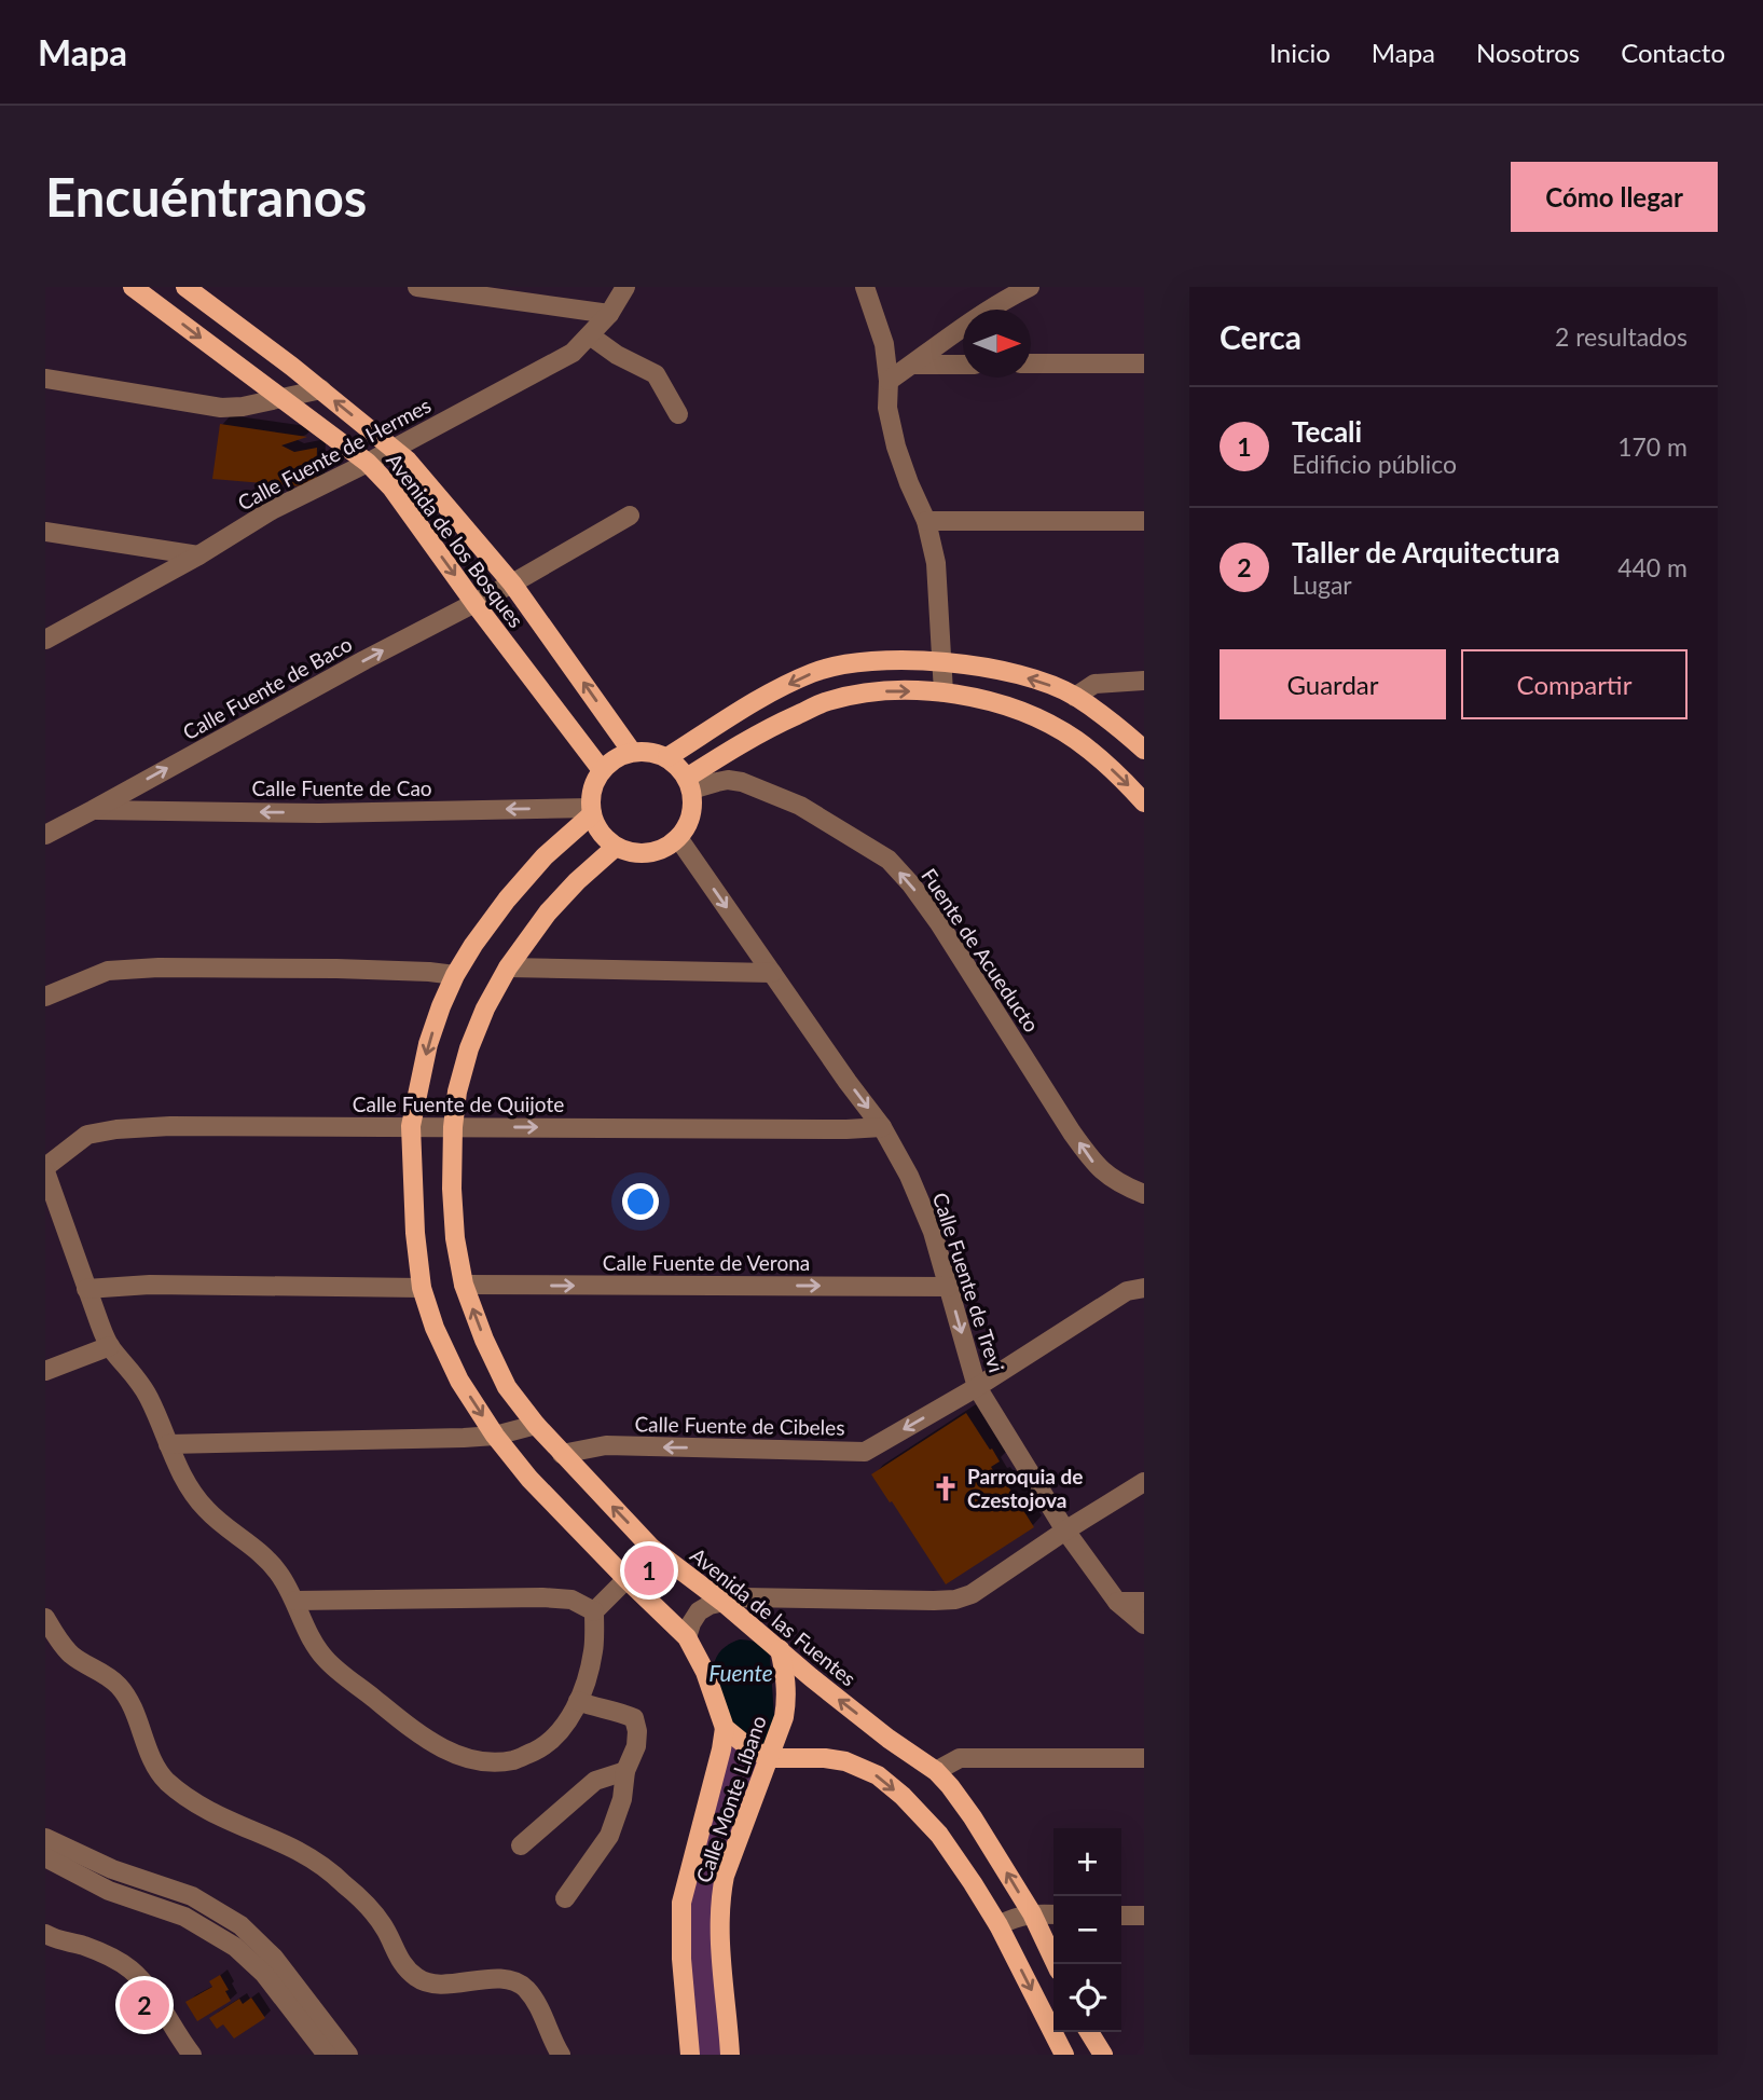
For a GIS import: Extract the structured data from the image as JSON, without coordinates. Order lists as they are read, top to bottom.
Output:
{
  "streets": {
    "main road": ["Avenida de los Bosques", "Avenida de las Fuentes", "Calle Monte Líbano"],
    "street": [
      "Calle Fuente de Hermes",
      "Calle Fuente de Baco",
      "Calle Fuente de Cao",
      "Fuente de Acueducto",
      "Calle Fuente de Quijote",
      "Calle Fuente de Verona",
      "Calle Fuente de Trevi",
      "Calle Fuente de Cibeles"
    ]
  },
  "crossings": [
    ["Calle Fuente de Hermes", "Avenida de los Bosques"],
    ["Avenida de los Bosques", "Calle Fuente de Baco"],
    ["Avenida de los Bosques", "Calle Fuente de Cao"],
    ["Avenida de los Bosques", "Fuente de Acueducto"],
    ["Avenida de los Bosques", "Calle Fuente de Trevi"],
    ["Avenida de los Bosques", "Avenida de las Fuentes"],
    ["Calle Fuente de Baco", "Calle Fuente de Cao"],
    ["Calle Fuente de Cao", "Fuente de Acueducto"],
    ["Calle Fuente de Cao", "Calle Fuente de Trevi"],
    ["Calle Fuente de Cao", "Avenida de las Fuentes"],
    ["Fuente de Acueducto", "Calle Fuente de Trevi"],
    ["Fuente de Acueducto", "Avenida de las Fuentes"],
    ["Calle Fuente de Quijote", "Calle Fuente de Trevi"],
    ["Calle Fuente de Quijote", "Avenida de las Fuentes"],
    ["Calle Fuente de Verona", "Calle Fuente de Trevi"],
    ["Calle Fuente de Verona", "Avenida de las Fuentes"],
    ["Calle Fuente de Trevi", "Calle Fuente de Cibeles"],
    ["Calle Fuente de Trevi", "Avenida de las Fuentes"],
    ["Calle Fuente de Cibeles", "Avenida de las Fuentes"],
    ["Avenida de las Fuentes", "Calle Monte Líbano"]
  ],
  "one_way": [
    "Calle Fuente de Baco",
    "Fuente de Acueducto",
    "Calle Fuente de Verona",
    "Calle Fuente de Trevi"
  ],
  "water": ["Fuente"],
  "places": {
    "church": ["Parroquia de Czestojova"]
  },
  "north": "right",
  "page": {
    "header": "Mapa",
    "nav": [
      "Inicio",
      "Mapa",
      "Nosotros",
      "Contacto"
    ],
    "buttons": [
      "Cómo llegar",
      ["Guardar", "Compartir"]
    ],
    "title": "Encuéntranos",
    "heading": ["Cerca", "2 resultados"],
    "list": [
      {
        "mark": "1",
        "name": "Tecali",
        "note": "Edificio público",
        "value": "170 m"
      },
      {
        "mark": "2",
        "name": "Taller de Arquitectura",
        "note": "Lugar",
        "value": "440 m"
      }
    ],
    "pins": ["1", "2"],
    "map_buttons": ["+", "−"]
  }
}
